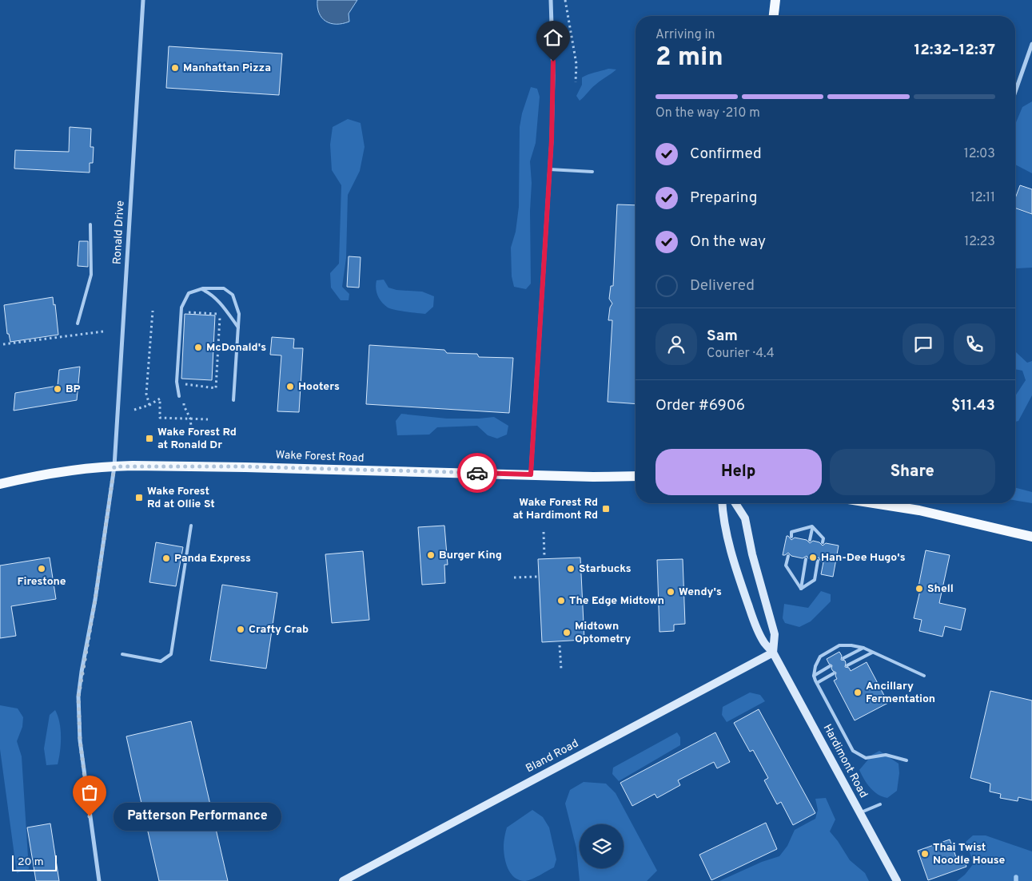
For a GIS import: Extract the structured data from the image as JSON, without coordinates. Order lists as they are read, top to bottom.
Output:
{
  "streets": {
    "main road": ["Wake Forest Road"],
    "street": ["Ronald Drive", "Bland Road", "Hardimont Road"]
  },
  "crossings": [
    ["Ronald Drive", "Wake Forest Road"],
    ["Bland Road", "Hardimont Road"]
  ],
  "places": {
    "other": [
      "Manhattan Pizza",
      "McDonald's",
      "Hooters",
      "BP",
      "Burger King",
      "Han-Dee Hugo's",
      "Panda Express",
      "Firestone",
      "Starbucks",
      "Shell",
      "Wendy's",
      "The Edge Midtown",
      "Crafty Crab",
      "Midtown Optometry",
      "Ancillary Fermentation",
      "Patterson Performance",
      "Thai Twist Noodle House"
    ],
    "transit": ["Wake Forest Rd at Ronald Dr", "Wake Forest Rd at Ollie St", "Wake Forest Rd at Hardimont Rd"]
  },
  "scale_bar": "20 m",
  "page": {
    "heading": ["2 min", "Arriving in", "12:32–12:37"],
    "panel": [
      "Sam",
      "Courier · 4.4",
      "Order #6906",
      "$11.43"
    ],
    "bar": "On the way · 210 m",
    "list": [
      ["Confirmed", "12:03"],
      ["Preparing", "12:11"],
      ["On the way", "12:23"],
      "Delivered"
    ],
    "buttons": ["Help", "Share"],
    "bubble": "Patterson Performance",
    "scale": "20 m"
  }
}
